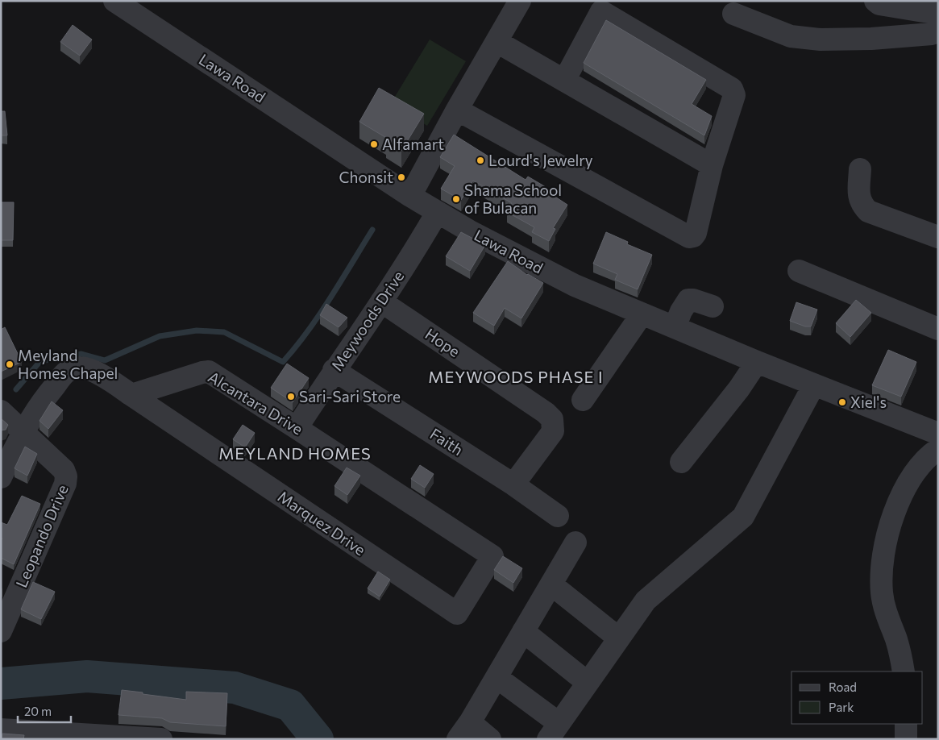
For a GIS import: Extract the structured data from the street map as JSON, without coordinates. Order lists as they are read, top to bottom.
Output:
{
  "streets": {
    "street": [
      "Lawa Road",
      "Meywoods Drive",
      "Hope",
      "Alcantara Drive",
      "Faith",
      "Marquez Drive",
      "Leopando Drive"
    ]
  },
  "crossings": [
    ["Lawa Road", "Meywoods Drive"],
    ["Meywoods Drive", "Hope"],
    ["Meywoods Drive", "Alcantara Drive"],
    ["Meywoods Drive", "Faith"],
    ["Hope", "Faith"],
    ["Alcantara Drive", "Marquez Drive"]
  ],
  "districts": ["MEYWOODS PHASE I", "MEYLAND HOMES"],
  "places": [
    "Alfamart",
    "Lourd's Jewelry",
    "Chonsit",
    "Shama School of Bulacan",
    "Meyland Homes Chapel",
    "Sari-Sari Store",
    "Xiel's"
  ],
  "legend": ["Road", "Park"],
  "scale_bar": "20 m"
}
